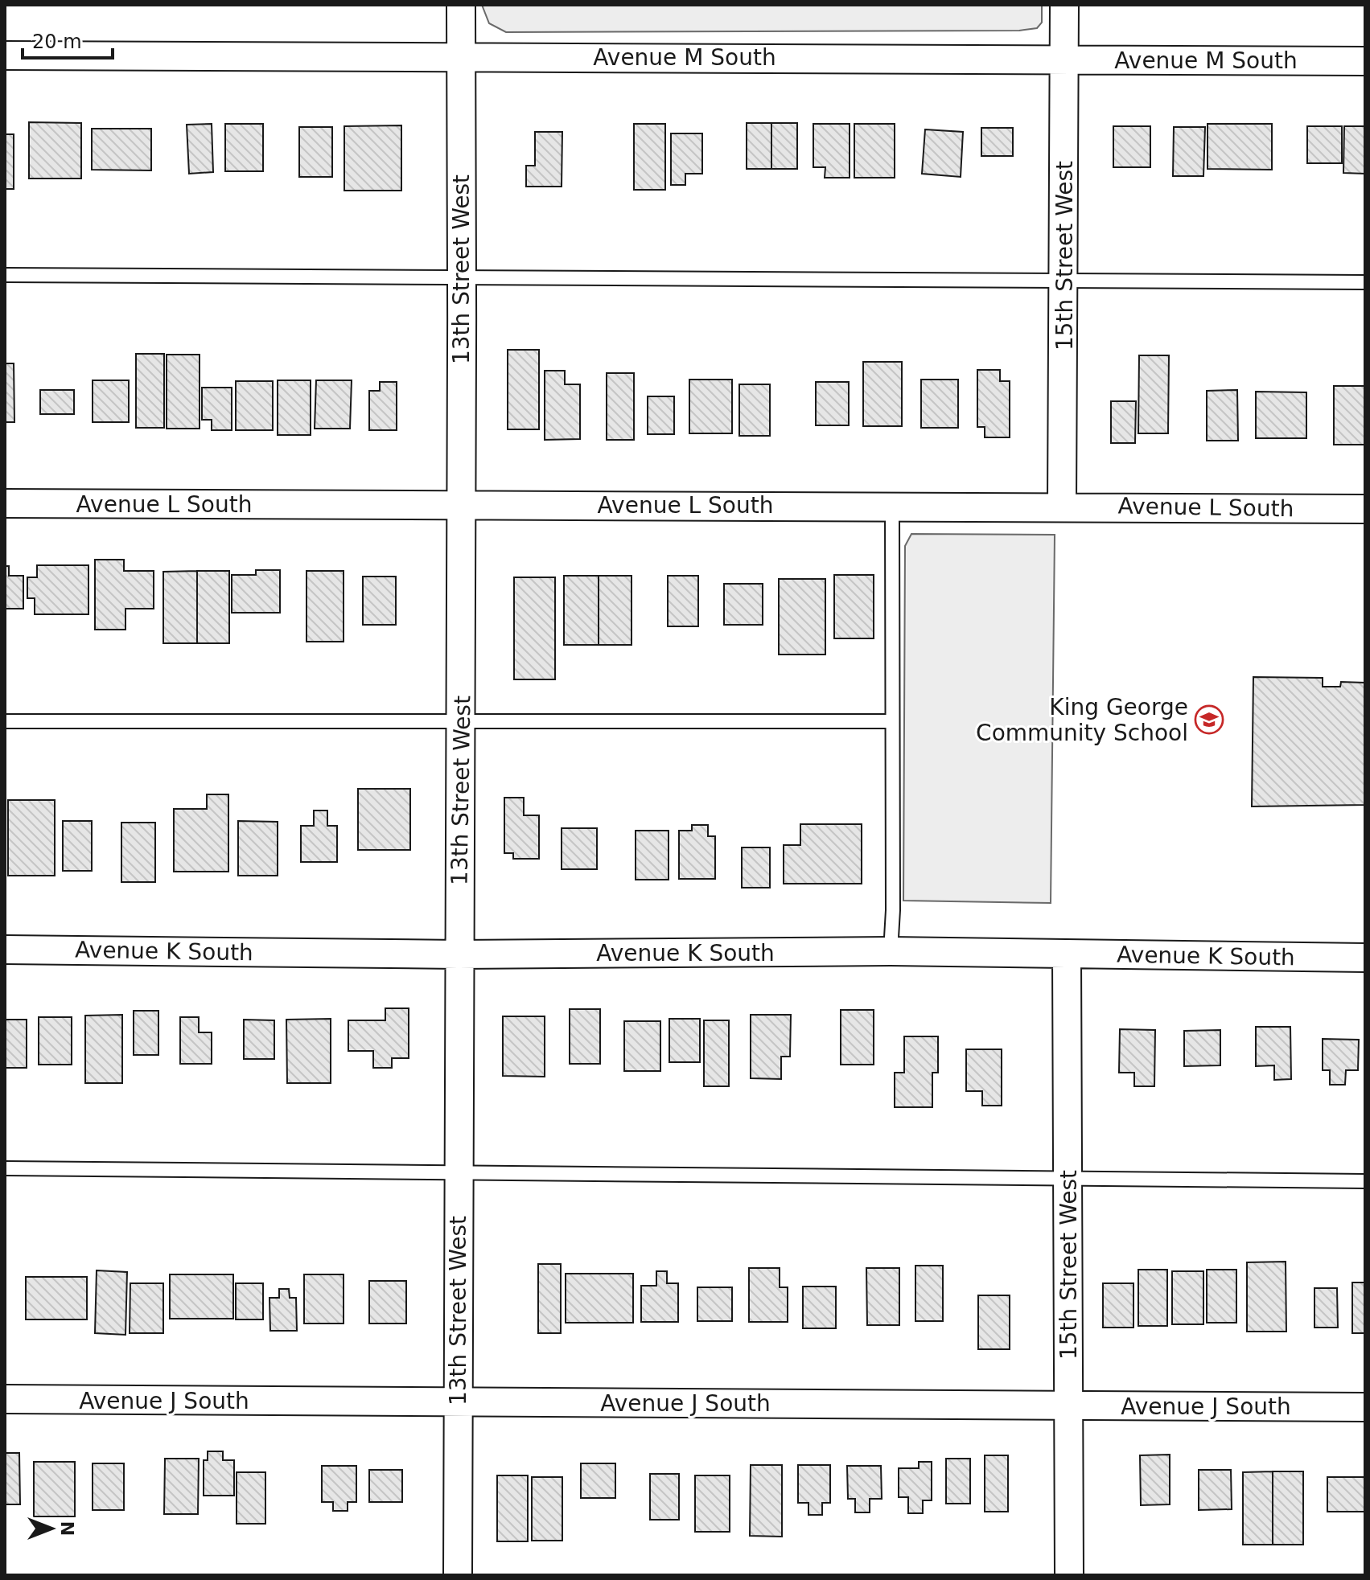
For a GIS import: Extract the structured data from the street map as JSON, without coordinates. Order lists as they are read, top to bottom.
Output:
{
  "streets": {
    "street": [
      "Avenue M South",
      "15th Street West",
      "13th Street West",
      "Avenue L South",
      "Avenue K South",
      "Avenue J South"
    ]
  },
  "crossings": [
    ["Avenue M South", "15th Street West"],
    ["Avenue M South", "13th Street West"],
    ["15th Street West", "Avenue L South"],
    ["15th Street West", "Avenue K South"],
    ["15th Street West", "Avenue J South"],
    ["13th Street West", "Avenue L South"],
    ["13th Street West", "Avenue K South"],
    ["13th Street West", "Avenue J South"]
  ],
  "places": {
    "school or university": ["King George Community School"]
  },
  "scale_bar": "20 m",
  "north": "right"
}
